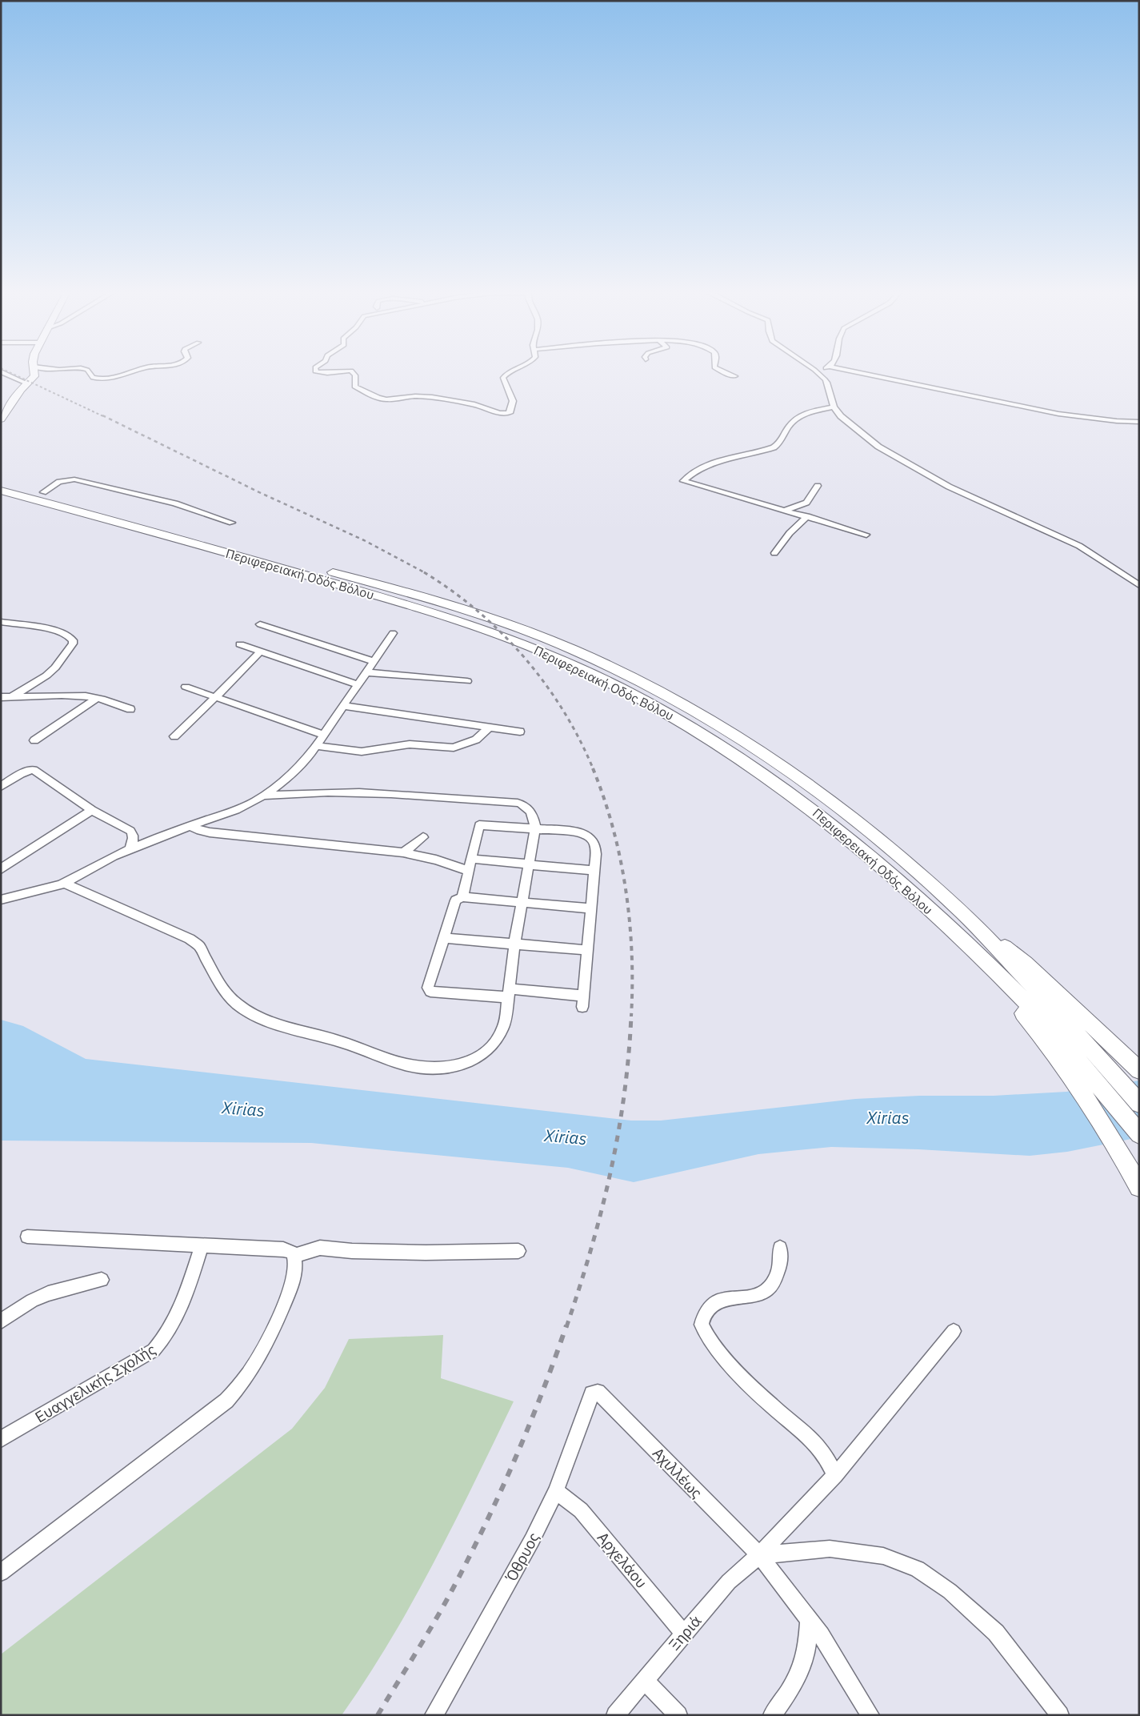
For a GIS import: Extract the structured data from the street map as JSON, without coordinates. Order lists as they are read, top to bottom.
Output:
{
  "streets": {
    "main road": ["Περιφερειακή Οδός Βόλου"],
    "street": [
      "Ευαγγελικής Σχολής",
      "Αχιλλέως",
      "Όθρυος",
      "Αρχελάου",
      "Ξηριά"
    ]
  },
  "crossings": [
    ["Αχιλλέως", "Όθρυος"],
    ["Αχιλλέως", "Ξηριά"],
    ["Όθρυος", "Αρχελάου"],
    ["Αρχελάου", "Ξηριά"]
  ],
  "water": ["Xirias"]
}
